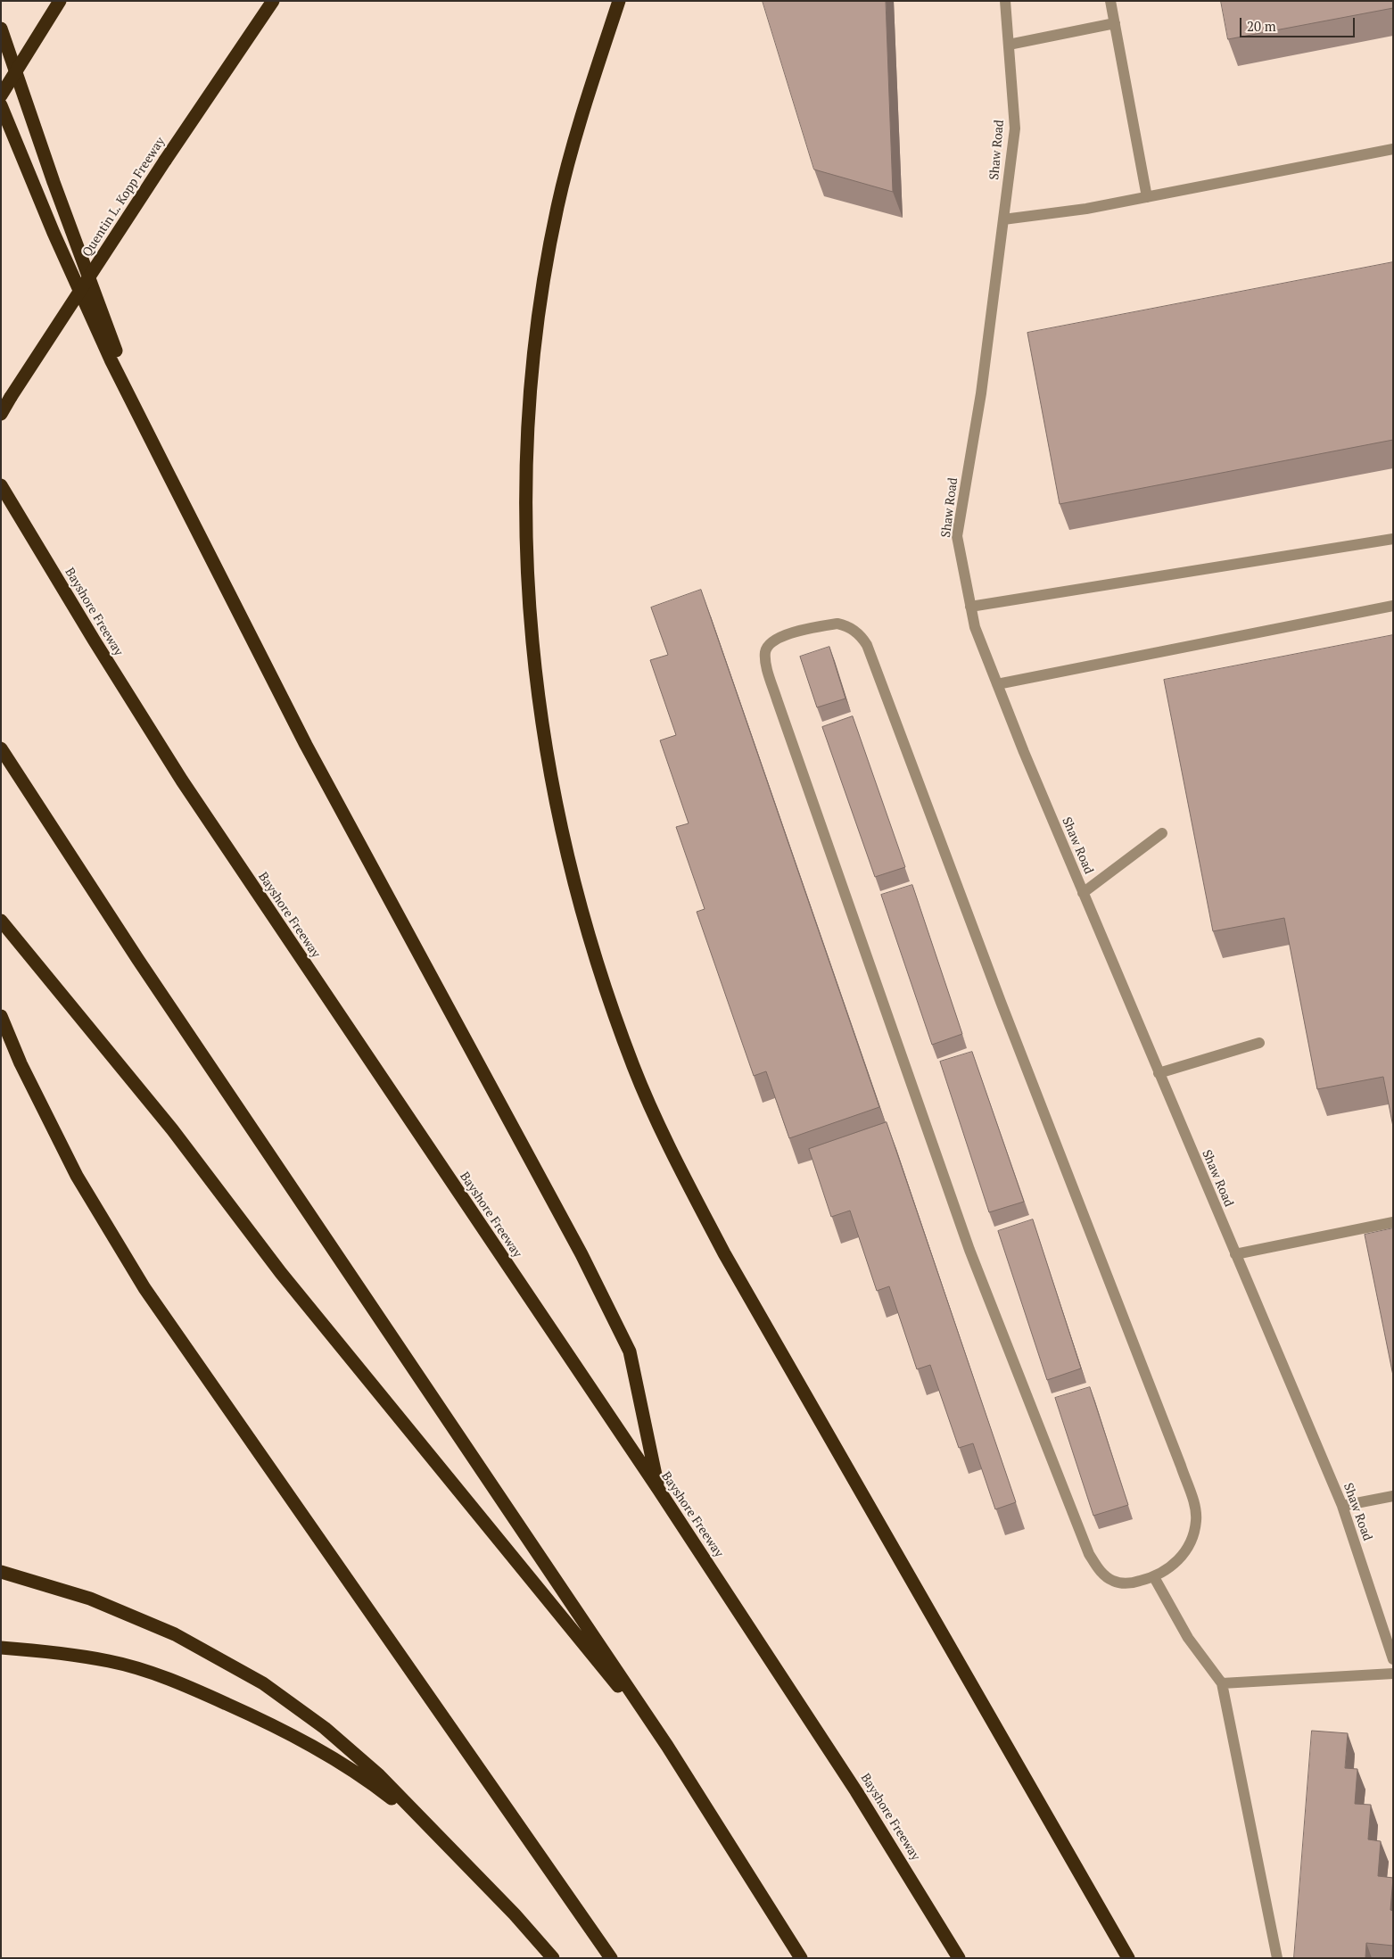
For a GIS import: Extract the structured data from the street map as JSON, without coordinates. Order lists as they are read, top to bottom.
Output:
{
  "streets": {
    "highway": ["Quentin L. Kopp Freeway", "Bayshore Freeway"],
    "street": ["Shaw Road"]
  },
  "scale_bar": "20 m"
}
